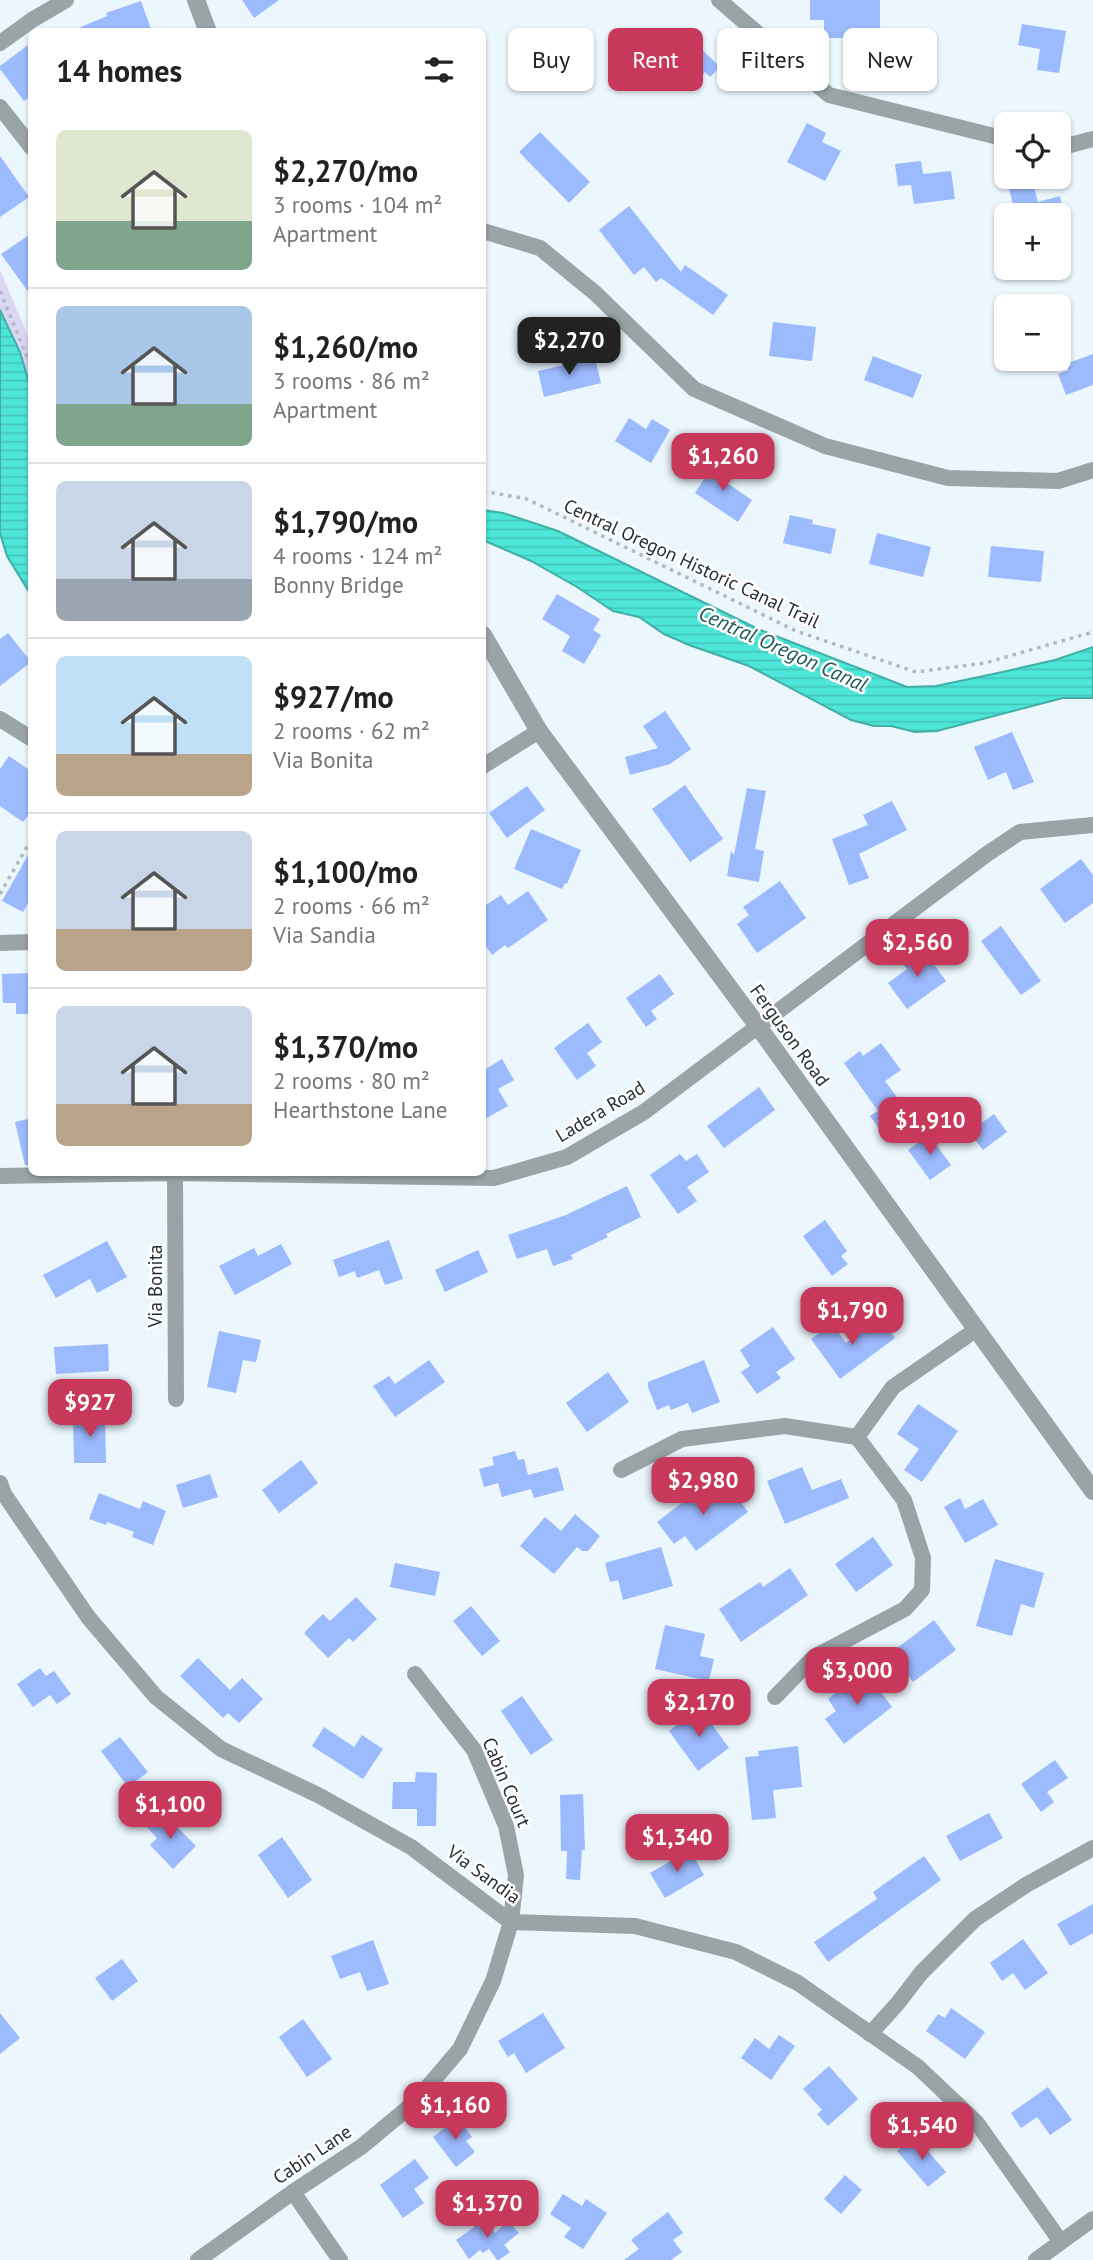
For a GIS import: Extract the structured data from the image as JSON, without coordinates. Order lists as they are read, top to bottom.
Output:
{
  "streets": {
    "street": [
      "Ferguson Road",
      "Ladera Road",
      "Via Bonita",
      "Cabin Court",
      "Via Sandia",
      "Cabin Lane"
    ],
    "path": ["Central Oregon Historic Canal Trail"]
  },
  "crossings": [
    ["Ferguson Road", "Ladera Road"],
    ["Cabin Court", "Via Sandia"],
    ["Cabin Court", "Cabin Lane"],
    ["Via Sandia", "Cabin Lane"]
  ],
  "water": ["Central Oregon Canal"],
  "page": {
    "chip": [
      "Buy",
      "Rent",
      "Filters",
      "New"
    ],
    "heading": "14 homes",
    "map_buttons": ["+", "−"],
    "list": [
      {
        "name": "$2,270/mo",
        "note": "3 rooms · 104 m² · Apartment"
      },
      {
        "name": "$1,260/mo",
        "note": "3 rooms · 86 m² · Apartment"
      },
      {
        "name": "$1,790/mo",
        "note": "4 rooms · 124 m² · Bonny Bridge"
      },
      {
        "name": "$927/mo",
        "note": "2 rooms · 62 m² · Via Bonita"
      },
      {
        "name": "$1,100/mo",
        "note": "2 rooms · 66 m² · Via Sandia"
      },
      {
        "name": "$1,370/mo",
        "note": "2 rooms · 80 m² · Hearthstone Lane"
      }
    ],
    "price": [
      "$2,270",
      "$1,260",
      "$2,560",
      "$1,910",
      "$1,790",
      "$927",
      "$2,980",
      "$3,000",
      "$2,170",
      "$1,100",
      "$1,340",
      "$1,160",
      "$1,540",
      "$1,370"
    ]
  }
}
